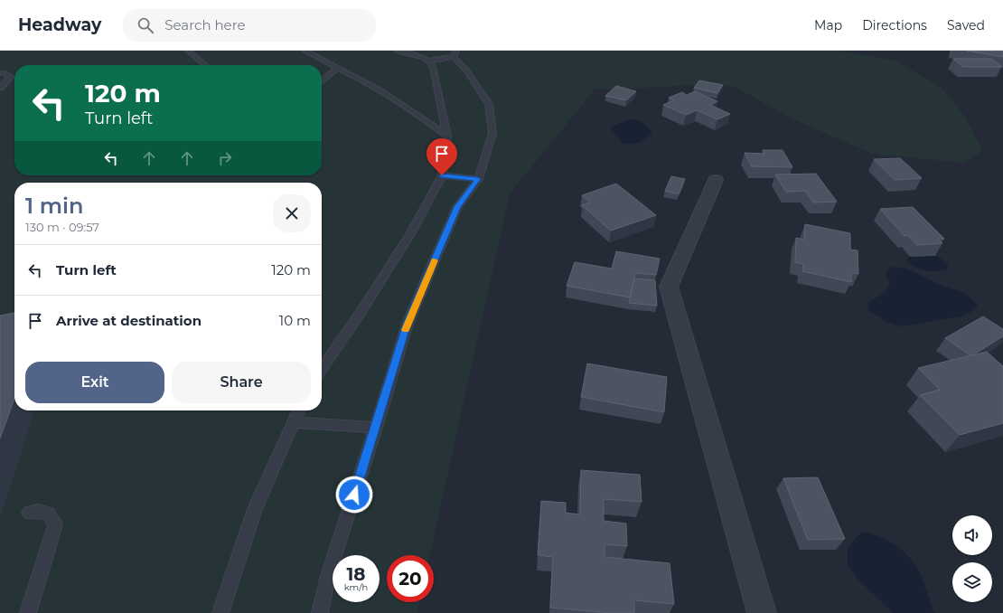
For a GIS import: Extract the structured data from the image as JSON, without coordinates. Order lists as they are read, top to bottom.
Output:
{
  "page": {
    "header": "Headway",
    "search": "Search here",
    "nav": ["Map", "Directions", "Saved"],
    "turn": ["120 m", "Turn left"],
    "heading": ["1 min", "130 m · 09:57"],
    "list": [
      {
        "name": "Turn left",
        "value": "120 m"
      },
      {
        "name": "Arrive at destination",
        "value": "10 m"
      }
    ],
    "buttons": ["Exit", "Share"],
    "speed": "18 km/h",
    "limit": "20"
  }
}
